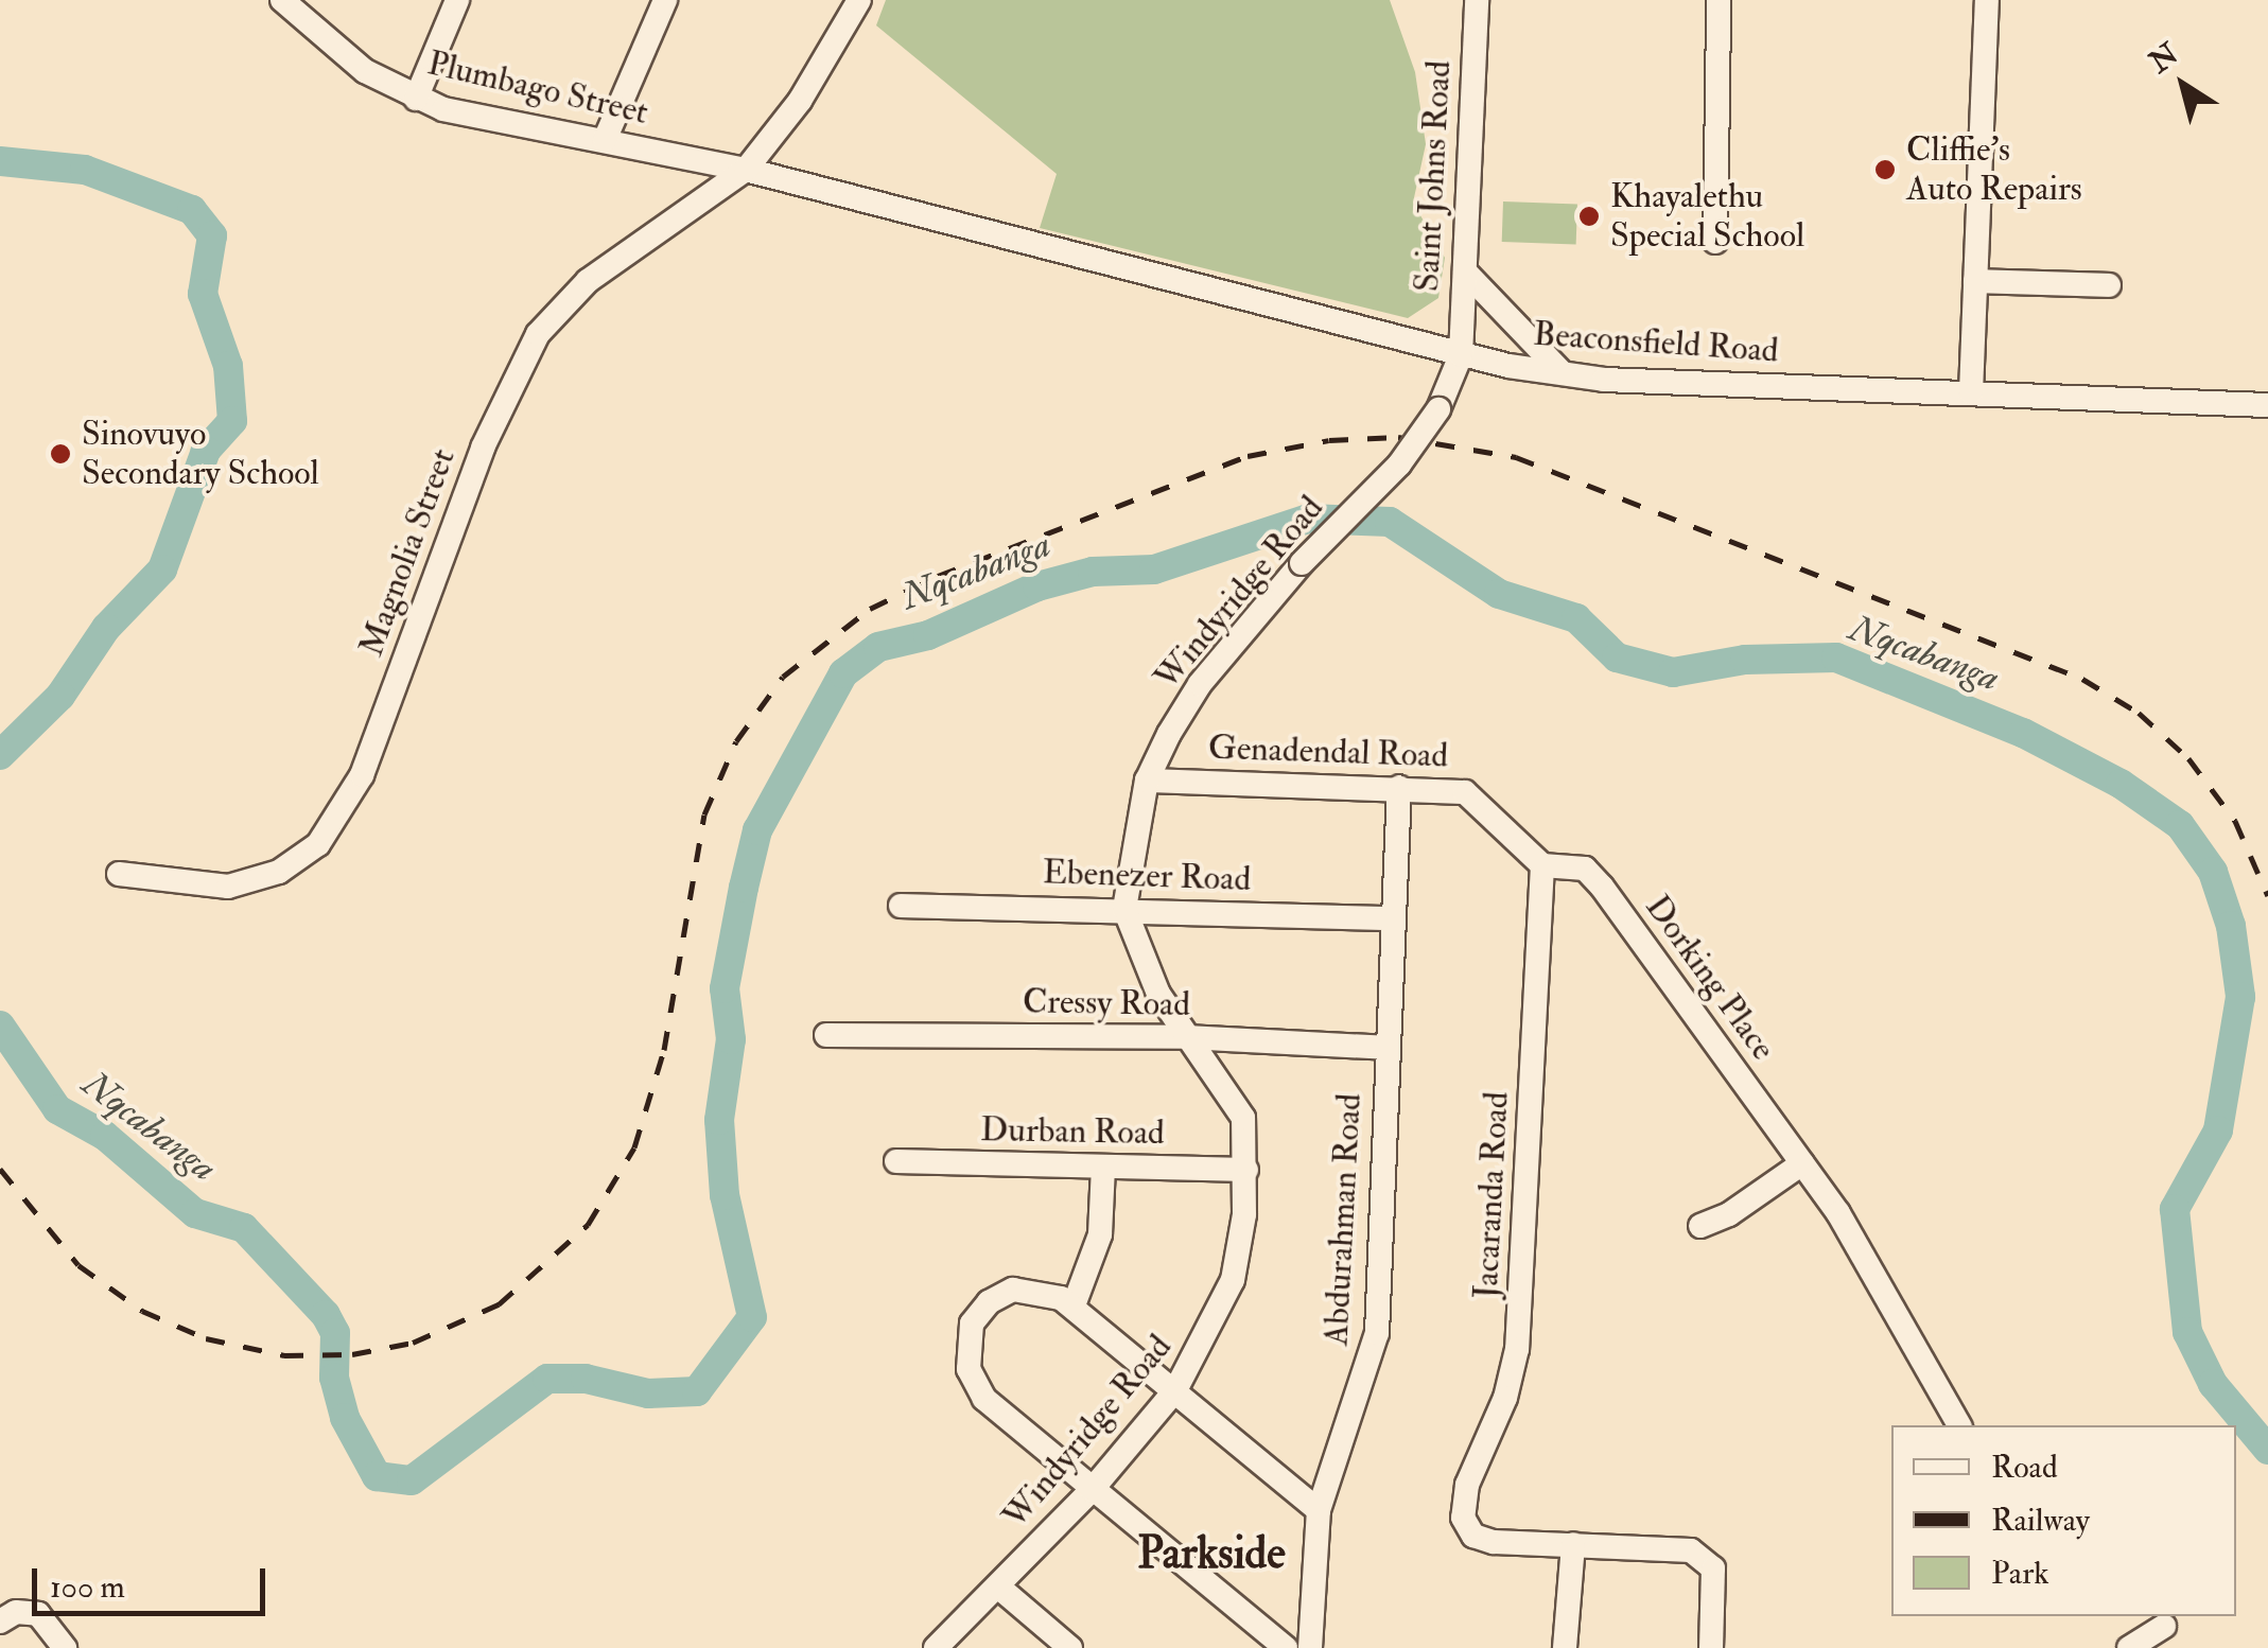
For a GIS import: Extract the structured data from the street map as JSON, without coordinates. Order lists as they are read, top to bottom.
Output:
{
  "streets": {
    "street": [
      "Plumbago Street",
      "Saint Johns Road",
      "Beaconsfield Road",
      "Magnolia Street",
      "Windyridge Road",
      "Genadendal Road",
      "Ebenezer Road",
      "Dorking Place",
      "Cressy Road",
      "Durban Road",
      "Jacaranda Road",
      "Abdurahman Road"
    ]
  },
  "crossings": [
    ["Plumbago Street", "Beaconsfield Road"],
    ["Plumbago Street", "Magnolia Street"],
    ["Saint Johns Road", "Beaconsfield Road"],
    ["Saint Johns Road", "Windyridge Road"],
    ["Beaconsfield Road", "Magnolia Street"],
    ["Beaconsfield Road", "Windyridge Road"],
    ["Windyridge Road", "Genadendal Road"],
    ["Windyridge Road", "Ebenezer Road"],
    ["Windyridge Road", "Cressy Road"],
    ["Windyridge Road", "Durban Road"],
    ["Genadendal Road", "Dorking Place"],
    ["Genadendal Road", "Jacaranda Road"],
    ["Genadendal Road", "Abdurahman Road"],
    ["Ebenezer Road", "Abdurahman Road"],
    ["Dorking Place", "Jacaranda Road"],
    ["Cressy Road", "Abdurahman Road"]
  ],
  "districts": ["Parkside"],
  "water": ["Nqcabanga"],
  "places": ["Cliffie's Auto Repairs", "Khayalethu Special School", "Sinovuyo Secondary School"],
  "legend": ["Road", "Railway", "Park"],
  "scale_bar": "100 m",
  "north": "top left"
}
